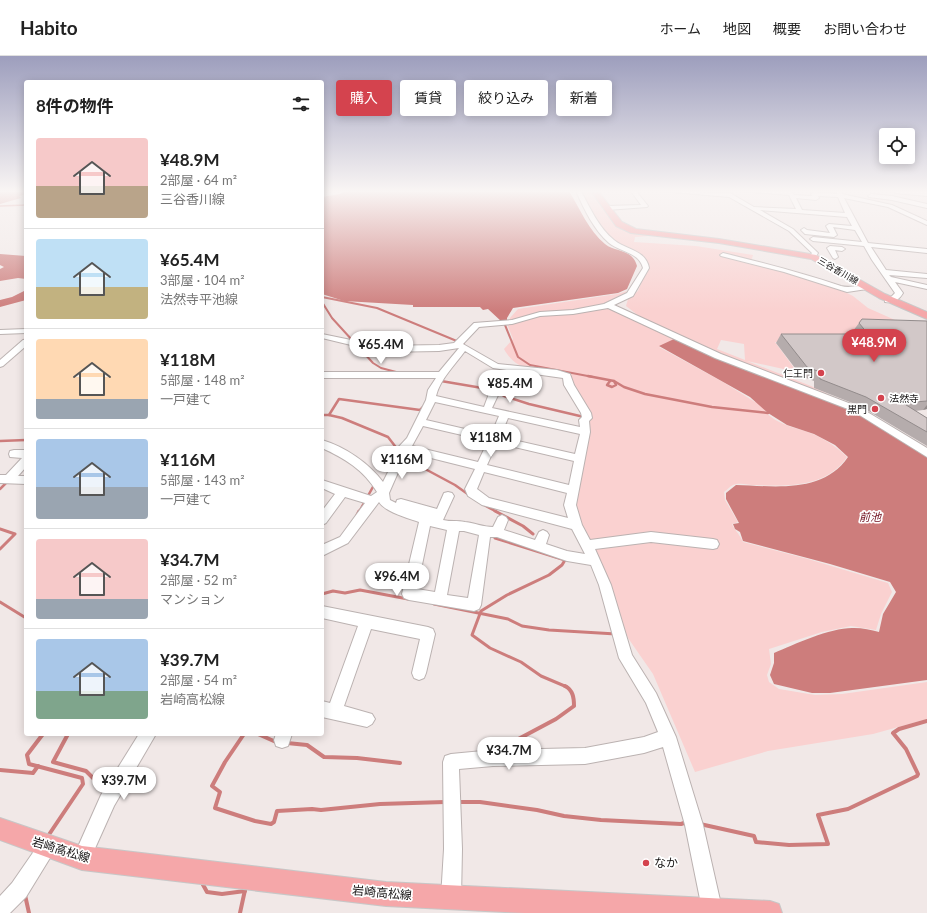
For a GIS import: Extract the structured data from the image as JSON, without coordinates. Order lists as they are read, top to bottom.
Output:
{
  "streets": {
    "main road": ["三谷香川線", "岩崎高松線"]
  },
  "water": ["前池"],
  "places": [
    "仁王門",
    "法然寺",
    "黒門",
    "なか"
  ],
  "page": {
    "header": "Habito",
    "nav": [
      "ホーム",
      "地図",
      "概要",
      "お問い合わせ"
    ],
    "chip": [
      "購入",
      "賃貸",
      "絞り込み",
      "新着"
    ],
    "heading": "8件の物件",
    "list": [
      {
        "name": "¥48.9M",
        "note": "2部屋 · 64 m² · 三谷香川線"
      },
      {
        "name": "¥65.4M",
        "note": "3部屋 · 104 m² · 法然寺平池線"
      },
      {
        "name": "¥118M",
        "note": "5部屋 · 148 m² · 一戸建て"
      },
      {
        "name": "¥116M",
        "note": "5部屋 · 143 m² · 一戸建て"
      },
      {
        "name": "¥34.7M",
        "note": "2部屋 · 52 m² · マンション"
      },
      {
        "name": "¥39.7M",
        "note": "2部屋 · 54 m² · 岩崎高松線"
      }
    ],
    "price": [
      "¥48.9M",
      "¥65.4M",
      "¥85.4M",
      "¥118M",
      "¥116M",
      "¥96.4M",
      "¥34.7M",
      "¥39.7M"
    ]
  }
}
